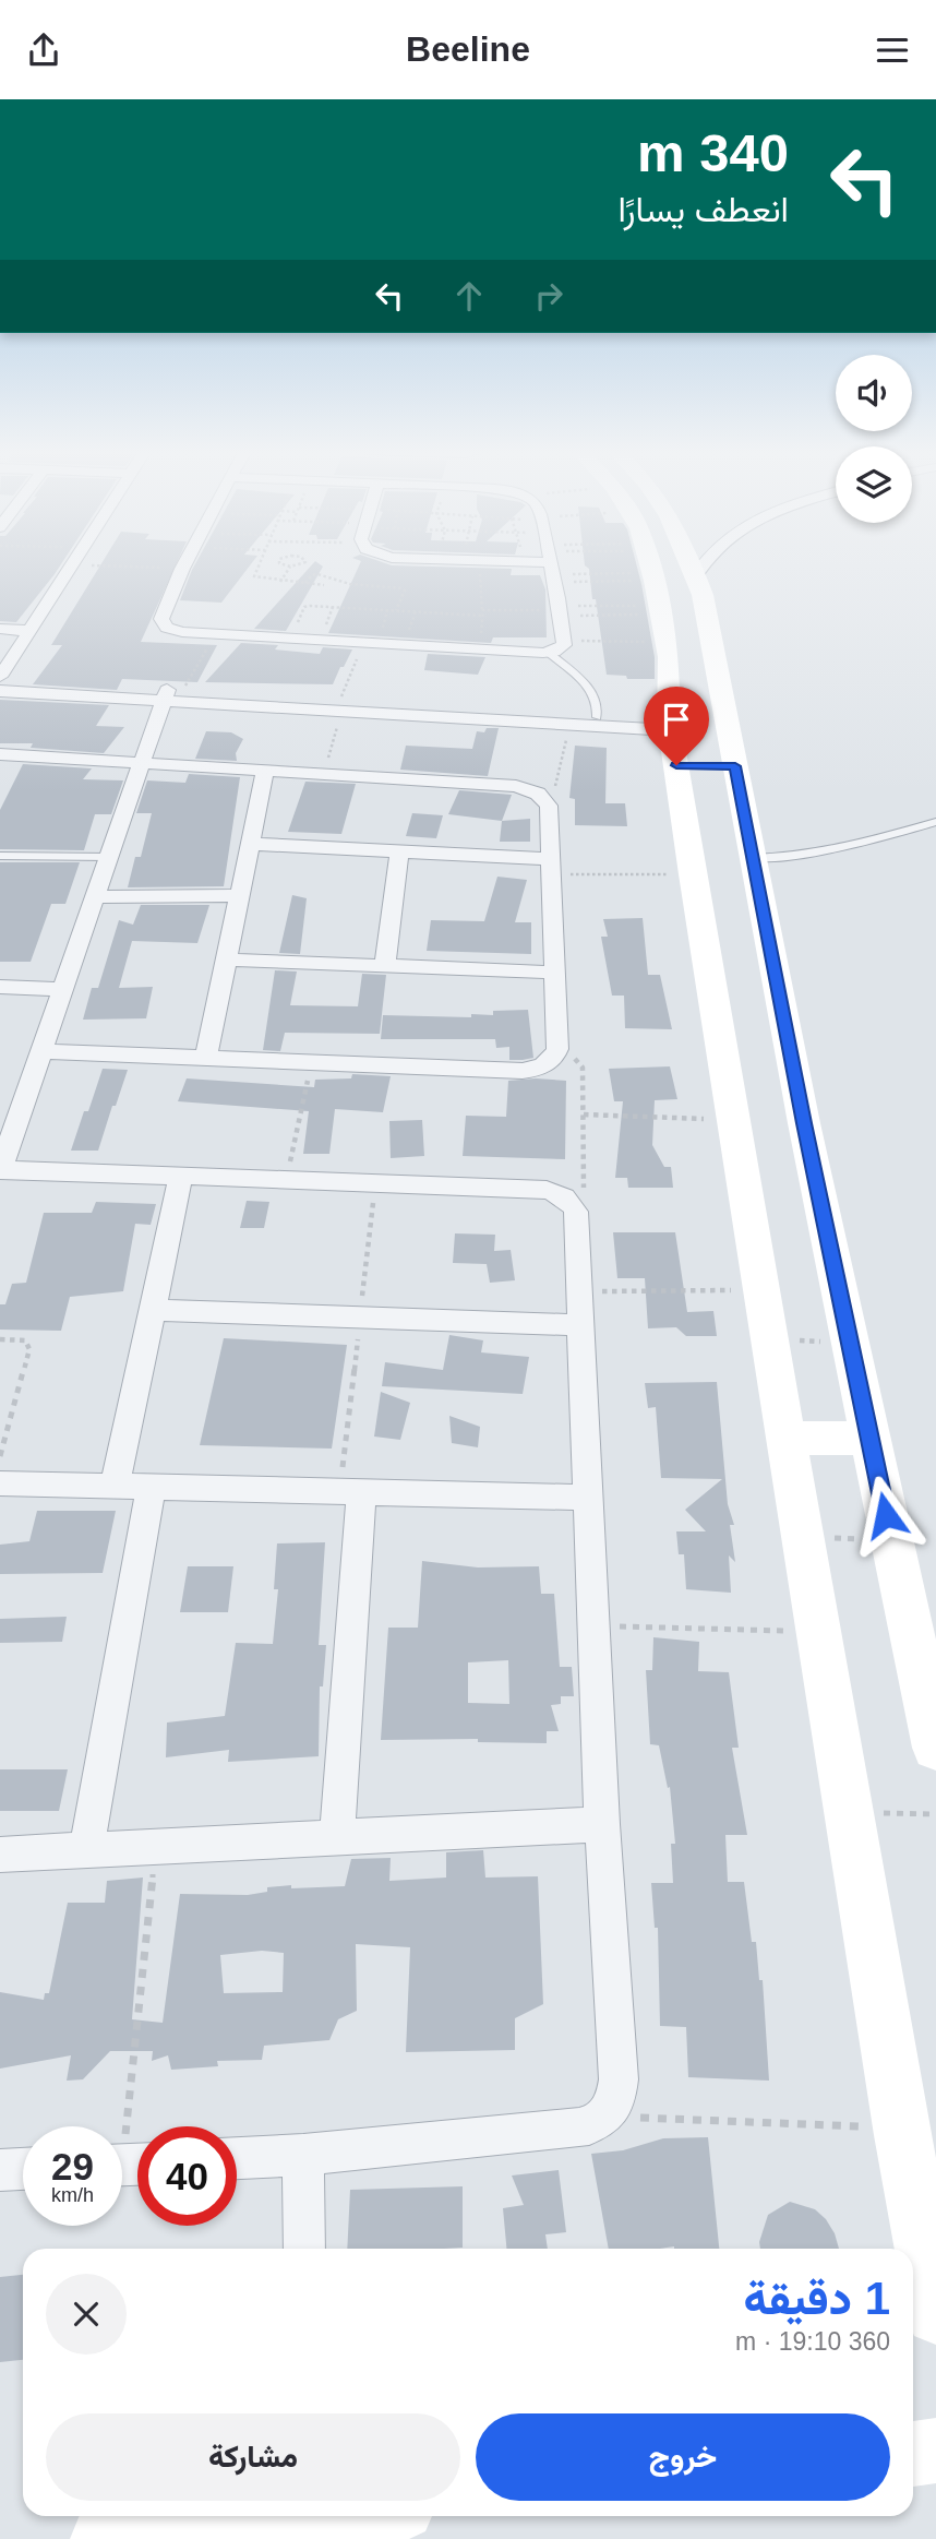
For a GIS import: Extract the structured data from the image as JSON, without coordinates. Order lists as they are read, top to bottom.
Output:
{
  "page": {
    "header": "Beeline",
    "turn": ["340 m", "انعطف يسارًا"],
    "speed": "29 km/h",
    "limit": "40",
    "heading": ["1 دقيقة", "360 m · 19:10"],
    "buttons": ["خروج", "مشاركة"]
  }
}
